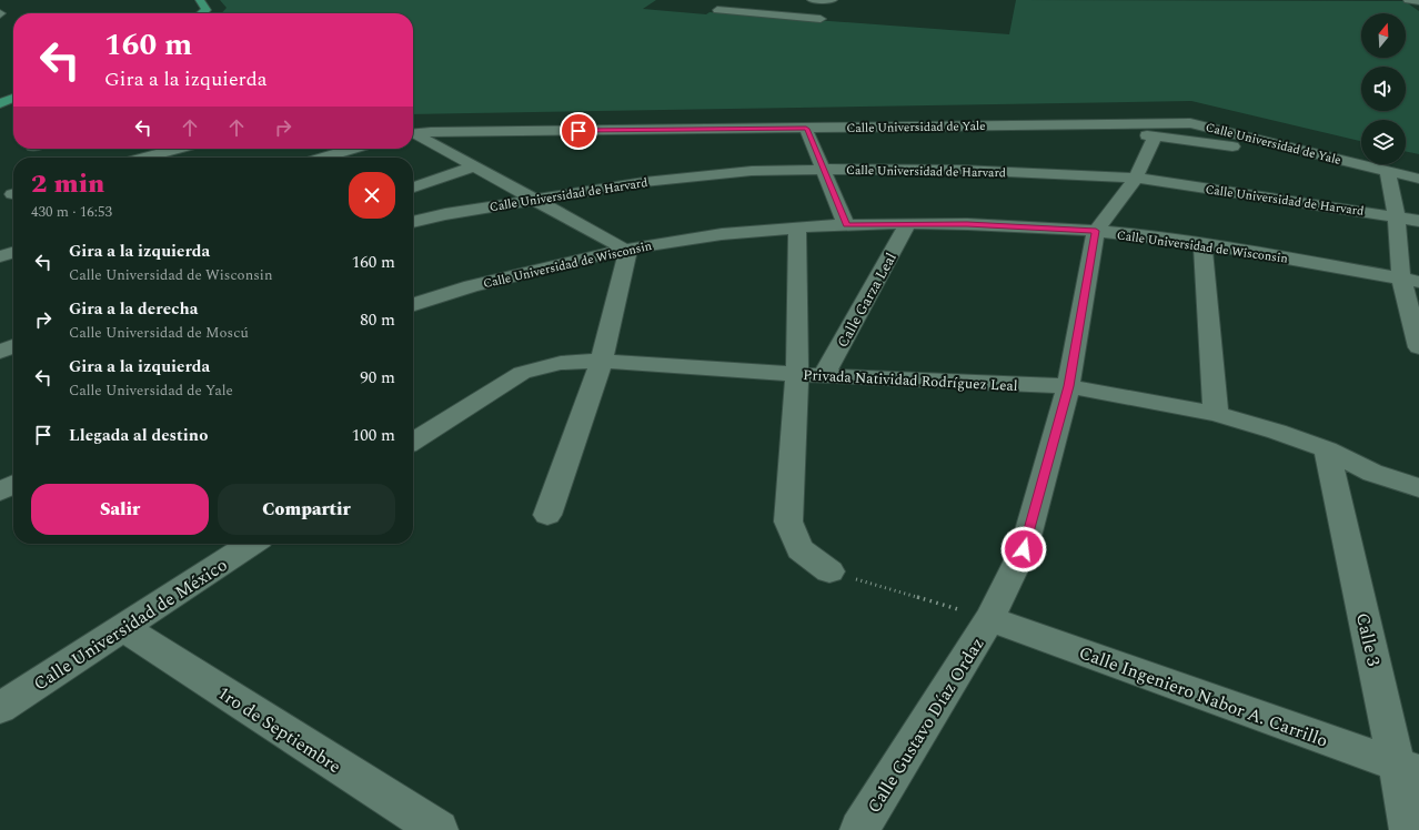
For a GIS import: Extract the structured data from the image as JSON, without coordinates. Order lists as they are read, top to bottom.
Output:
{
  "streets": {
    "street": [
      "Calle Universidad de Yale",
      "Calle Universidad de Harvard",
      "Calle Universidad de Wisconsin",
      "Calle Garza Leal",
      "Privada Natividad Rodríguez Leal",
      "Calle Universidad de México",
      "Calle 3",
      "Calle Ingeniero Nabor A. Carrillo",
      "Calle Gustavo Díaz Ordaz",
      "1ro de Septiembre"
    ]
  },
  "crossings": [
    ["Calle Universidad de Wisconsin", "Calle Garza Leal"],
    ["Calle Universidad de Wisconsin", "Calle Gustavo Díaz Ordaz"],
    ["Calle Garza Leal", "Privada Natividad Rodríguez Leal"],
    ["Privada Natividad Rodríguez Leal", "Calle 3"],
    ["Privada Natividad Rodríguez Leal", "Calle Gustavo Díaz Ordaz"],
    ["Calle Universidad de México", "1ro de Septiembre"],
    ["Calle 3", "Calle Ingeniero Nabor A. Carrillo"],
    ["Calle Ingeniero Nabor A. Carrillo", "Calle Gustavo Díaz Ordaz"]
  ],
  "north": "top",
  "page": {
    "turn": ["160 m", "Gira a la izquierda"],
    "heading": ["2 min", "430 m · 16:53"],
    "list": [
      {
        "name": "Gira a la izquierda",
        "note": "Calle Universidad de Wisconsin",
        "value": "160 m"
      },
      {
        "name": "Gira a la derecha",
        "note": "Calle Universidad de Moscú",
        "value": "80 m"
      },
      {
        "name": "Gira a la izquierda",
        "note": "Calle Universidad de Yale",
        "value": "90 m"
      },
      {
        "name": "Llegada al destino",
        "value": "100 m"
      }
    ],
    "buttons": ["Salir", "Compartir"]
  }
}
